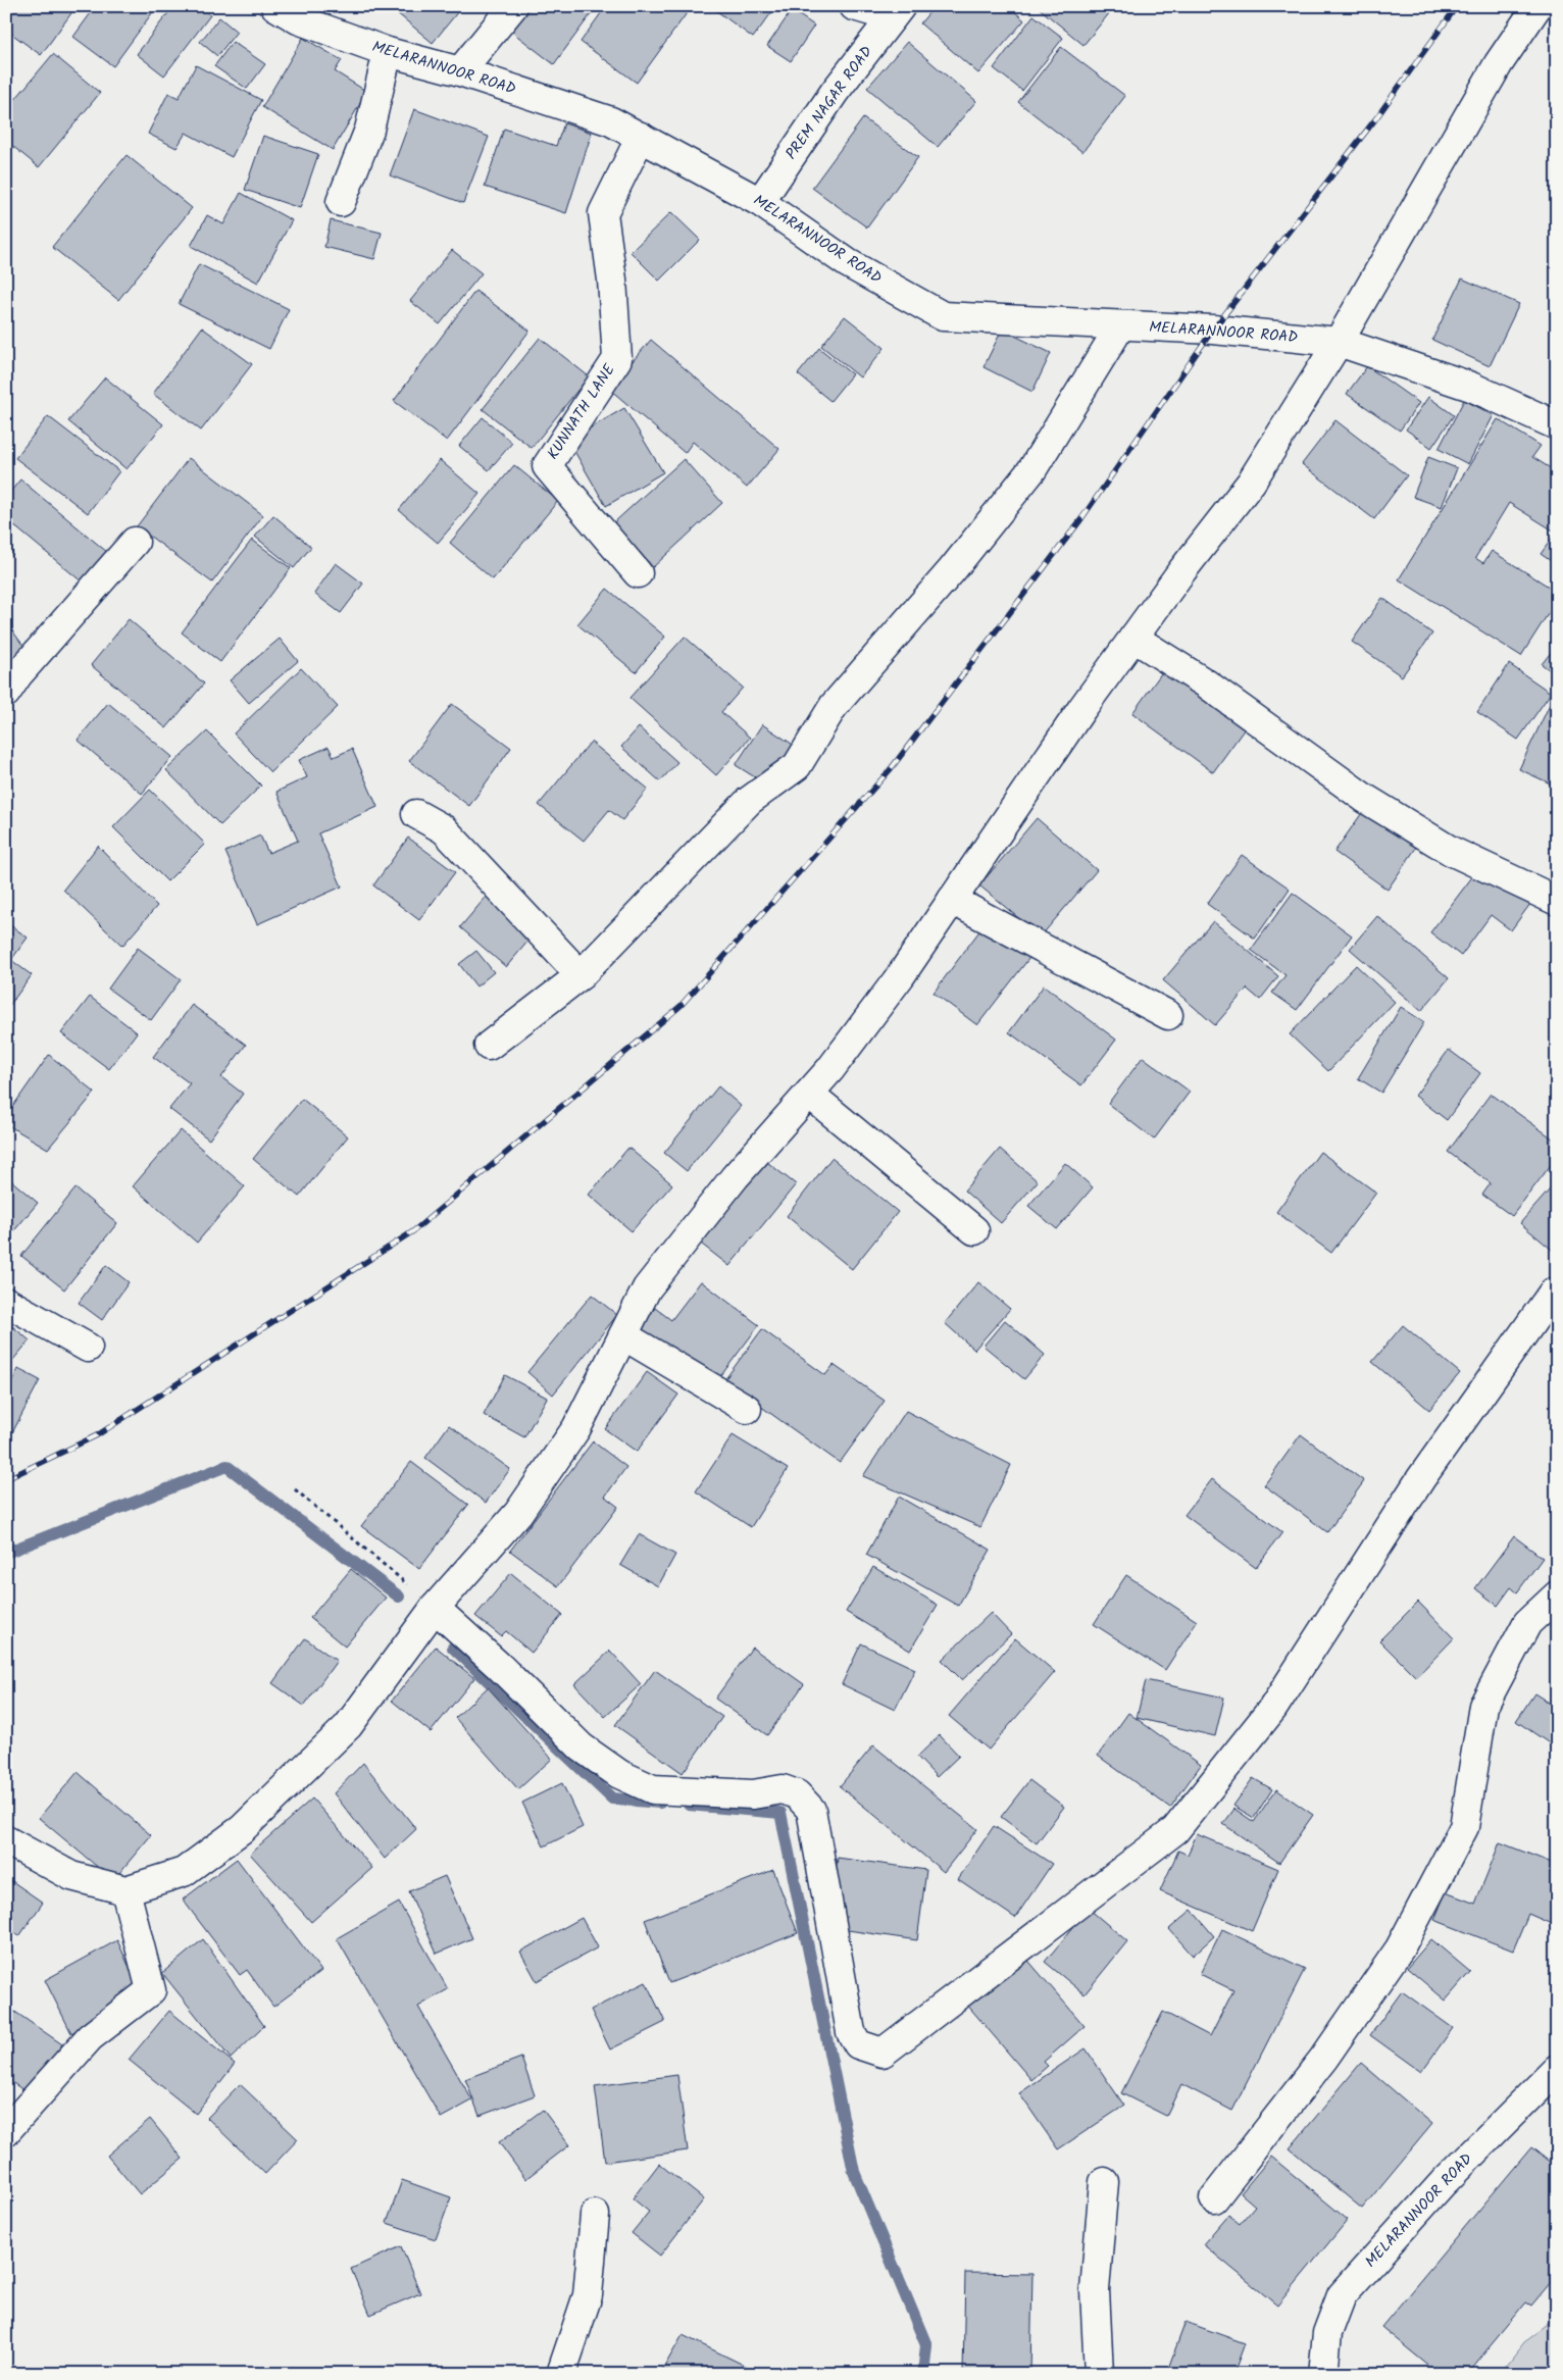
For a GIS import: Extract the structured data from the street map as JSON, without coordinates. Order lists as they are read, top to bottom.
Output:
{
  "streets": {
    "street": ["MELARANNOOR ROAD", "PREM NAGAR ROAD", "KUNNATH LANE"]
  },
  "crossings": [
    ["MELARANNOOR ROAD", "PREM NAGAR ROAD"],
    ["MELARANNOOR ROAD", "KUNNATH LANE"]
  ]
}
